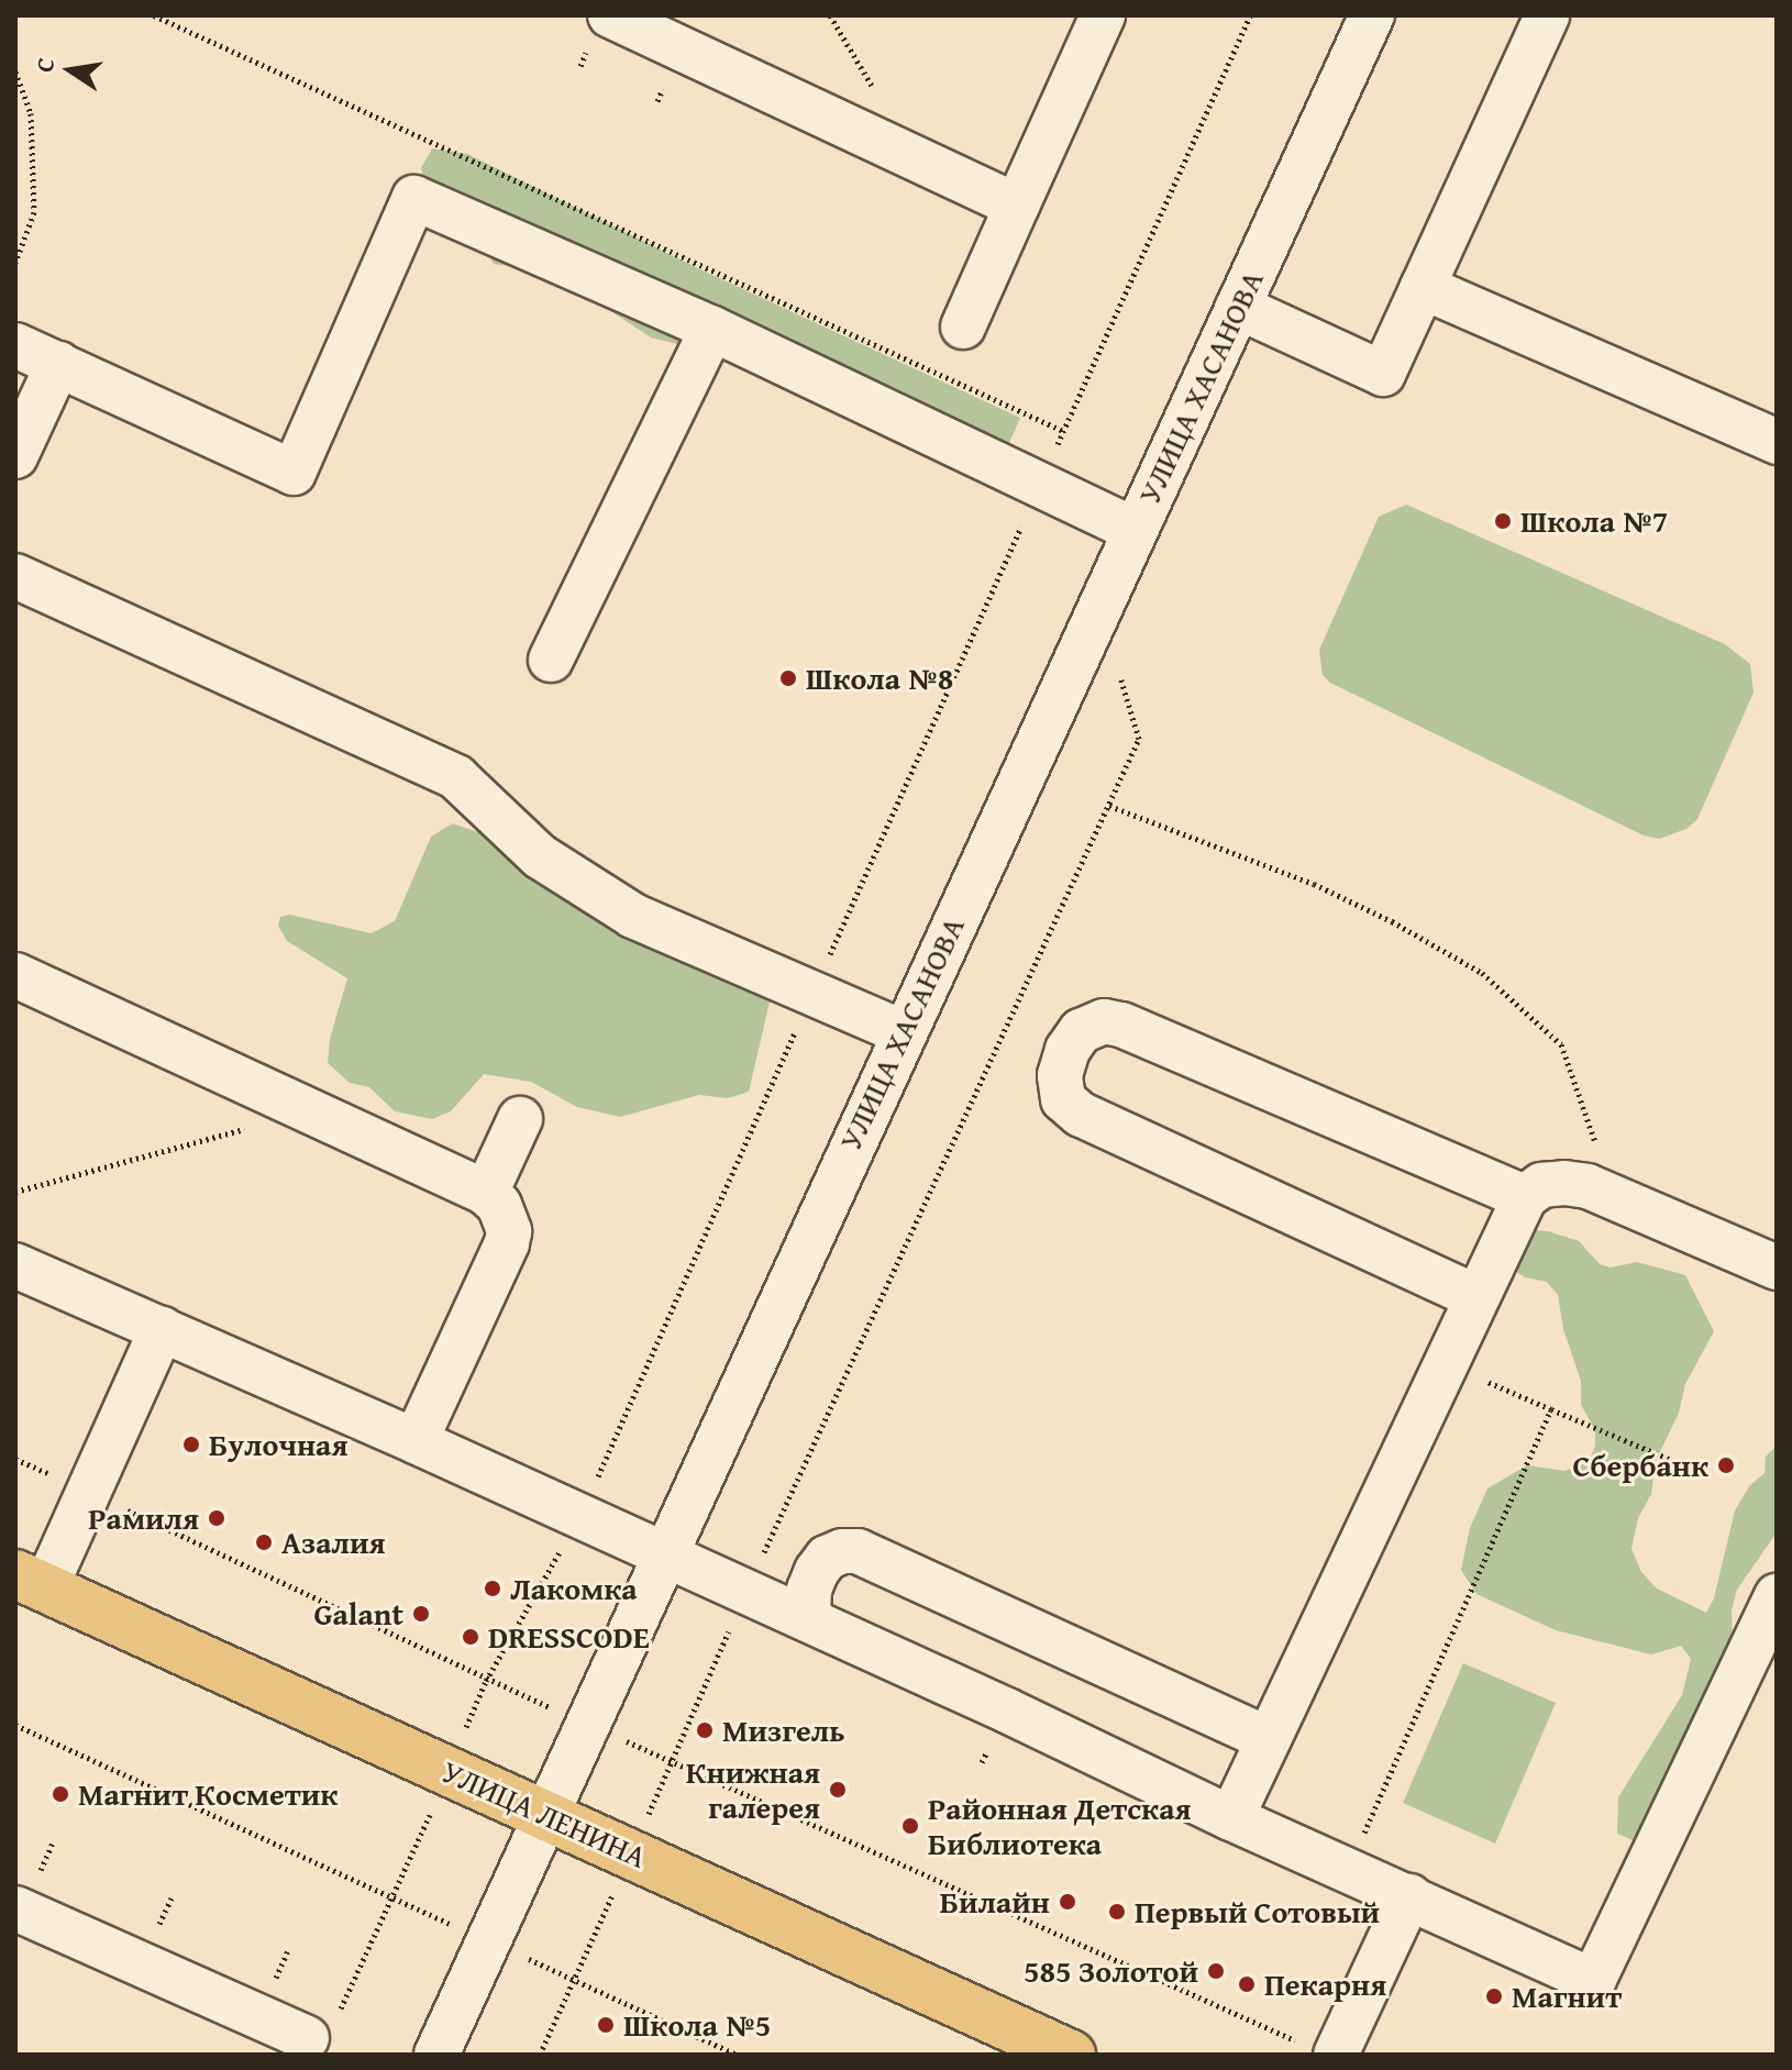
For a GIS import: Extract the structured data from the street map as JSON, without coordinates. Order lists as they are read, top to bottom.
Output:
{
  "streets": {
    "main road": ["УЛИЦА ЛЕНИНА"],
    "street": ["УЛИЦА ХАСАНОВА"]
  },
  "crossings": [
    ["УЛИЦА ХАСАНОВА", "УЛИЦА ЛЕНИНА"]
  ],
  "places": [
    "Школа №7",
    "Школа №8",
    "Булочная",
    "Сбербанк",
    "Рамиля",
    "Азалия",
    "Лакомка",
    "Galant",
    "DRESSCODE",
    "Мизгель",
    "Книжная галерея",
    "Магнит Косметик",
    "Районная Детская Библиотека",
    "Билайн",
    "Первый Сотовый",
    "585 Золотой",
    "Пекарня",
    "Магнит",
    "Школа №5"
  ],
  "north": "left"
}
